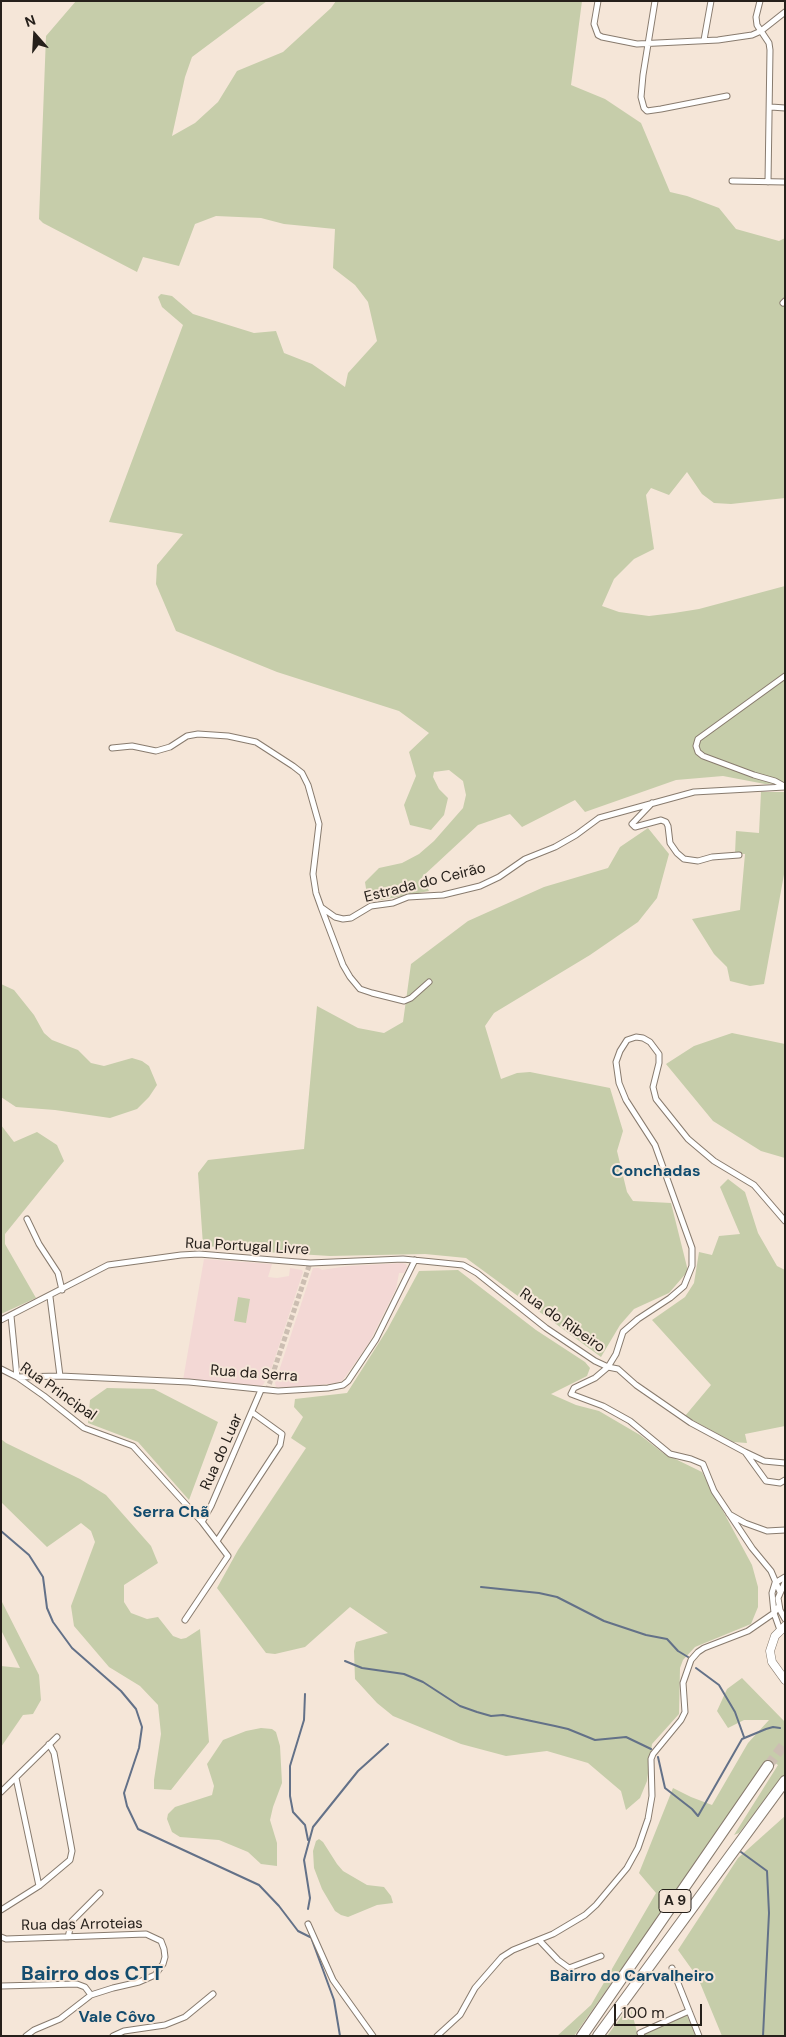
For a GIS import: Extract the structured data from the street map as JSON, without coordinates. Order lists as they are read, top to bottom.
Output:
{
  "streets": {
    "highway": ["A 9"],
    "street": [
      "Estrada do Ceirão",
      "Rua Portugal Livre",
      "Rua do Ribeiro",
      "Rua da Serra",
      "Rua Principal",
      "Rua do Luar",
      "Rua das Arroteias"
    ]
  },
  "crossings": [
    ["Rua Portugal Livre", "Rua do Ribeiro"],
    ["Rua Portugal Livre", "Rua da Serra"],
    ["Rua do Ribeiro", "Rua da Serra"],
    ["Rua da Serra", "Rua Principal"],
    ["Rua da Serra", "Rua do Luar"],
    ["Rua Principal", "Rua do Luar"]
  ],
  "districts": [
    "Conchadas",
    "Serra Chã",
    "Bairro dos CTT",
    "Bairro do Carvalheiro",
    "Vale Côvo"
  ],
  "scale_bar": "100 m",
  "north": "top"
}
